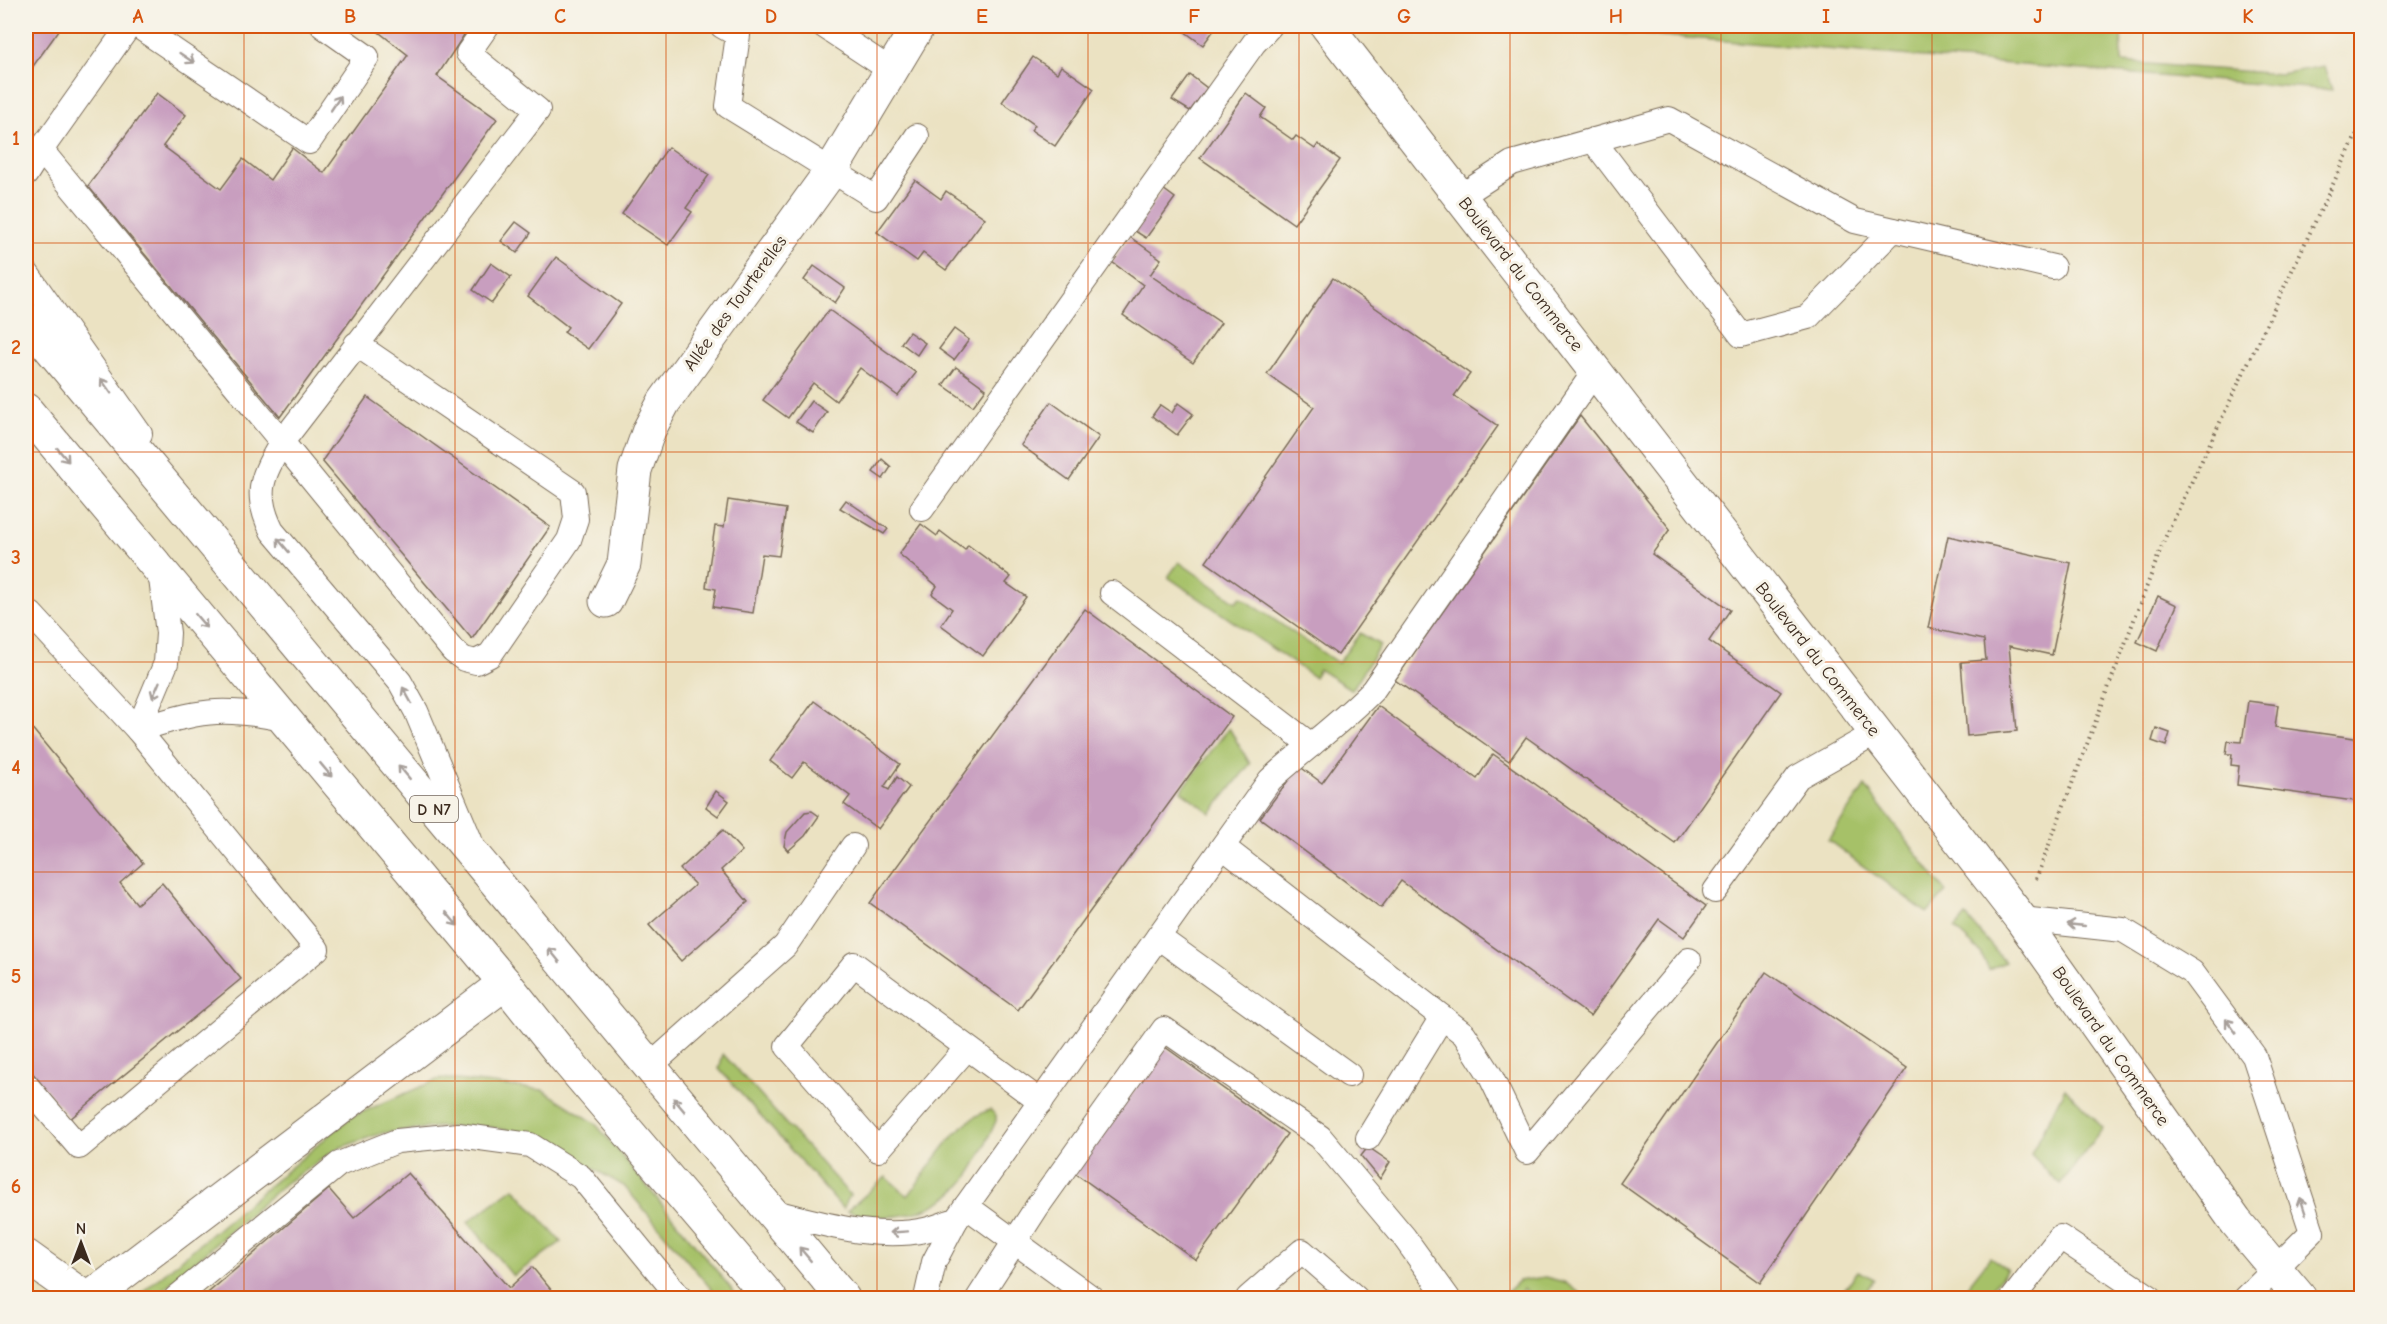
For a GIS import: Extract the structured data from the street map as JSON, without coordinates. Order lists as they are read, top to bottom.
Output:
{
  "streets": {
    "street": ["Boulevard du Commerce", "Allée des Tourterelles", "D N7"]
  },
  "north": "top",
  "grid": {
    "columns": [
      "A",
      "B",
      "C",
      "D",
      "E",
      "F",
      "G",
      "H",
      "I",
      "J",
      "K"
    ],
    "rows": [
      "1",
      "2",
      "3",
      "4",
      "5",
      "6"
    ]
  }
}
